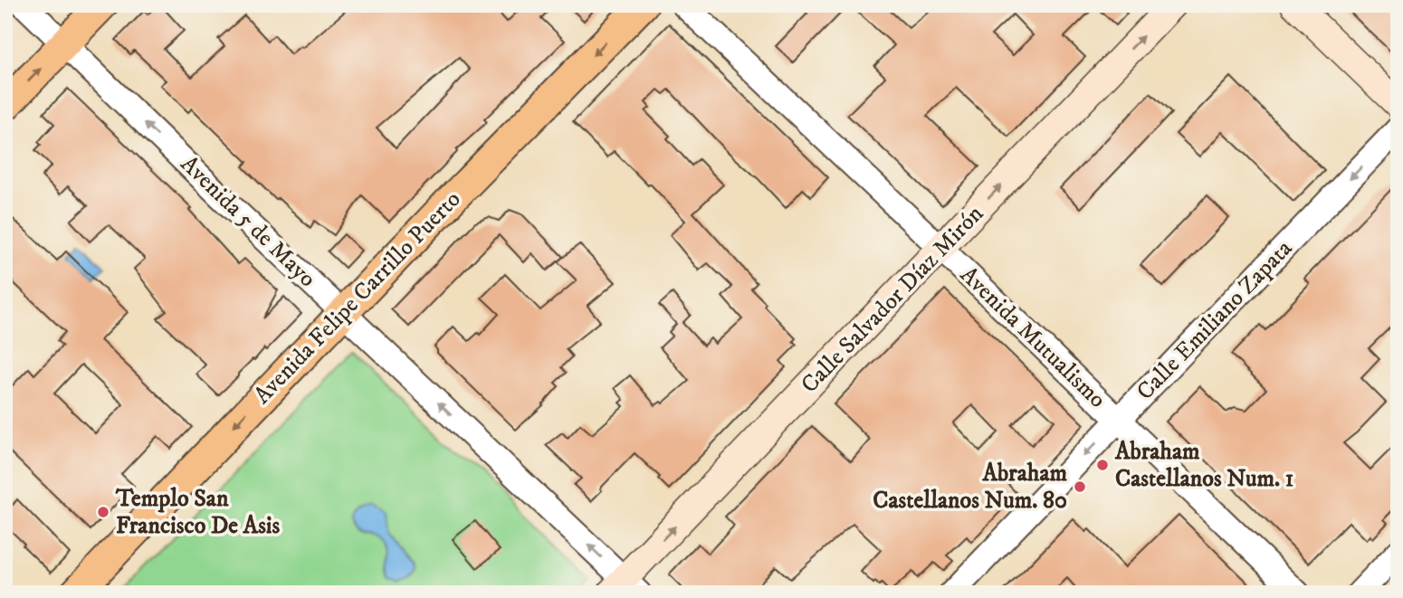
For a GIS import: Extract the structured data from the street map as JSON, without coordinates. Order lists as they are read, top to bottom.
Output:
{
  "streets": {
    "main road": ["Avenida Felipe Carrillo Puerto", "Calle Salvador Díaz Mirón"],
    "street": ["Avenida 5 de Mayo", "Calle Emiliano Zapata", "Avenida Mutualismo"]
  },
  "crossings": [
    ["Avenida 5 de Mayo", "Avenida Felipe Carrillo Puerto"],
    ["Avenida 5 de Mayo", "Calle Salvador Díaz Mirón"],
    ["Calle Salvador Díaz Mirón", "Avenida Mutualismo"],
    ["Calle Emiliano Zapata", "Avenida Mutualismo"]
  ],
  "one_way": [
    "Avenida 5 de Mayo",
    "Avenida Felipe Carrillo Puerto",
    "Calle Salvador Díaz Mirón",
    "Calle Emiliano Zapata"
  ],
  "places": ["Abraham Castellanos Num. 1", "Abraham Castellanos Num. 80", "Templo San Francisco De Asis"]
}
